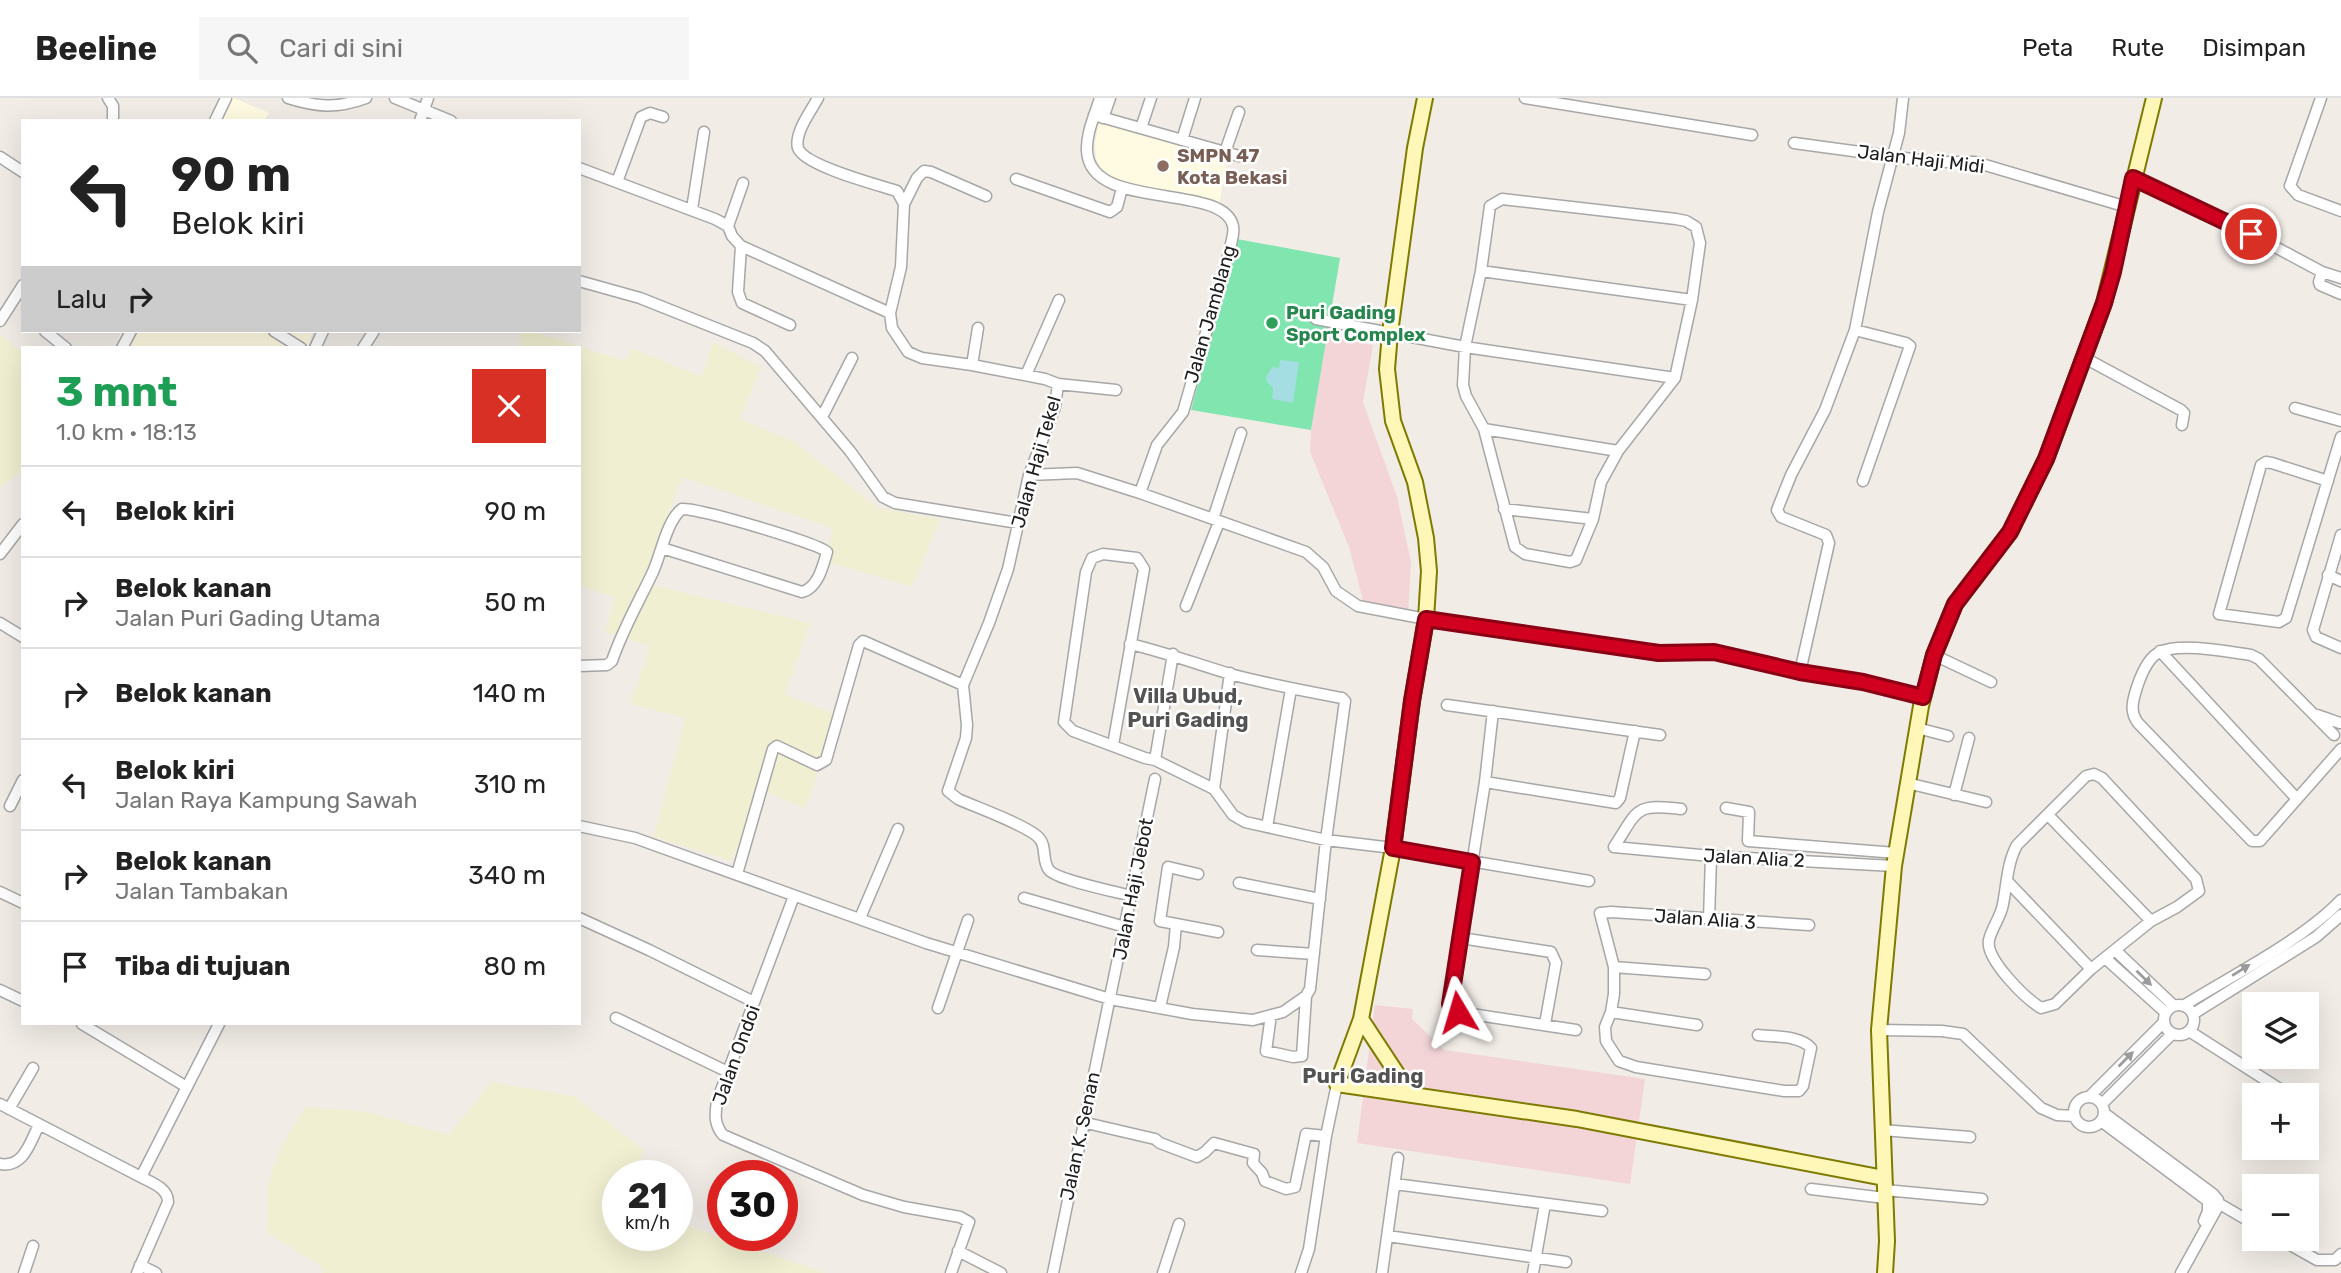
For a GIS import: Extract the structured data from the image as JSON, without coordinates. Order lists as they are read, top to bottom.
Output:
{
  "streets": {
    "street": [
      "Jalan Haji Midi",
      "Jalan Jamblang",
      "Jalan Haji Tekel",
      "Jalan Alia 2",
      "Jalan Haji Jebot",
      "Jalan Alia 3",
      "Jalan Ondoi",
      "Jalan K. Senan"
    ]
  },
  "crossings": [
    ["Jalan Haji Tekel", "Jalan Haji Jebot"],
    ["Jalan Haji Jebot", "Jalan K. Senan"]
  ],
  "districts": ["Villa Ubud, Puri Gading", "Puri Gading"],
  "places": ["SMPN 47 Kota Bekasi", "Puri Gading Sport Complex"],
  "page": {
    "header": "Beeline",
    "search": "Cari di sini",
    "nav": ["Peta", "Rute", "Disimpan"],
    "turn": ["90 m", "Belok kiri"],
    "then": "Lalu",
    "heading": ["3 mnt", "1.0 km · 18:13"],
    "list": [
      {
        "name": "Belok kiri",
        "value": "90 m"
      },
      {
        "name": "Belok kanan",
        "note": "Jalan Puri Gading Utama",
        "value": "50 m"
      },
      {
        "name": "Belok kanan",
        "value": "140 m"
      },
      {
        "name": "Belok kiri",
        "note": "Jalan Raya Kampung Sawah",
        "value": "310 m"
      },
      {
        "name": "Belok kanan",
        "note": "Jalan Tambakan",
        "value": "340 m"
      },
      {
        "name": "Tiba di tujuan",
        "value": "80 m"
      }
    ],
    "map_buttons": ["+", "−"],
    "speed": "21 km/h",
    "limit": "30"
  }
}
